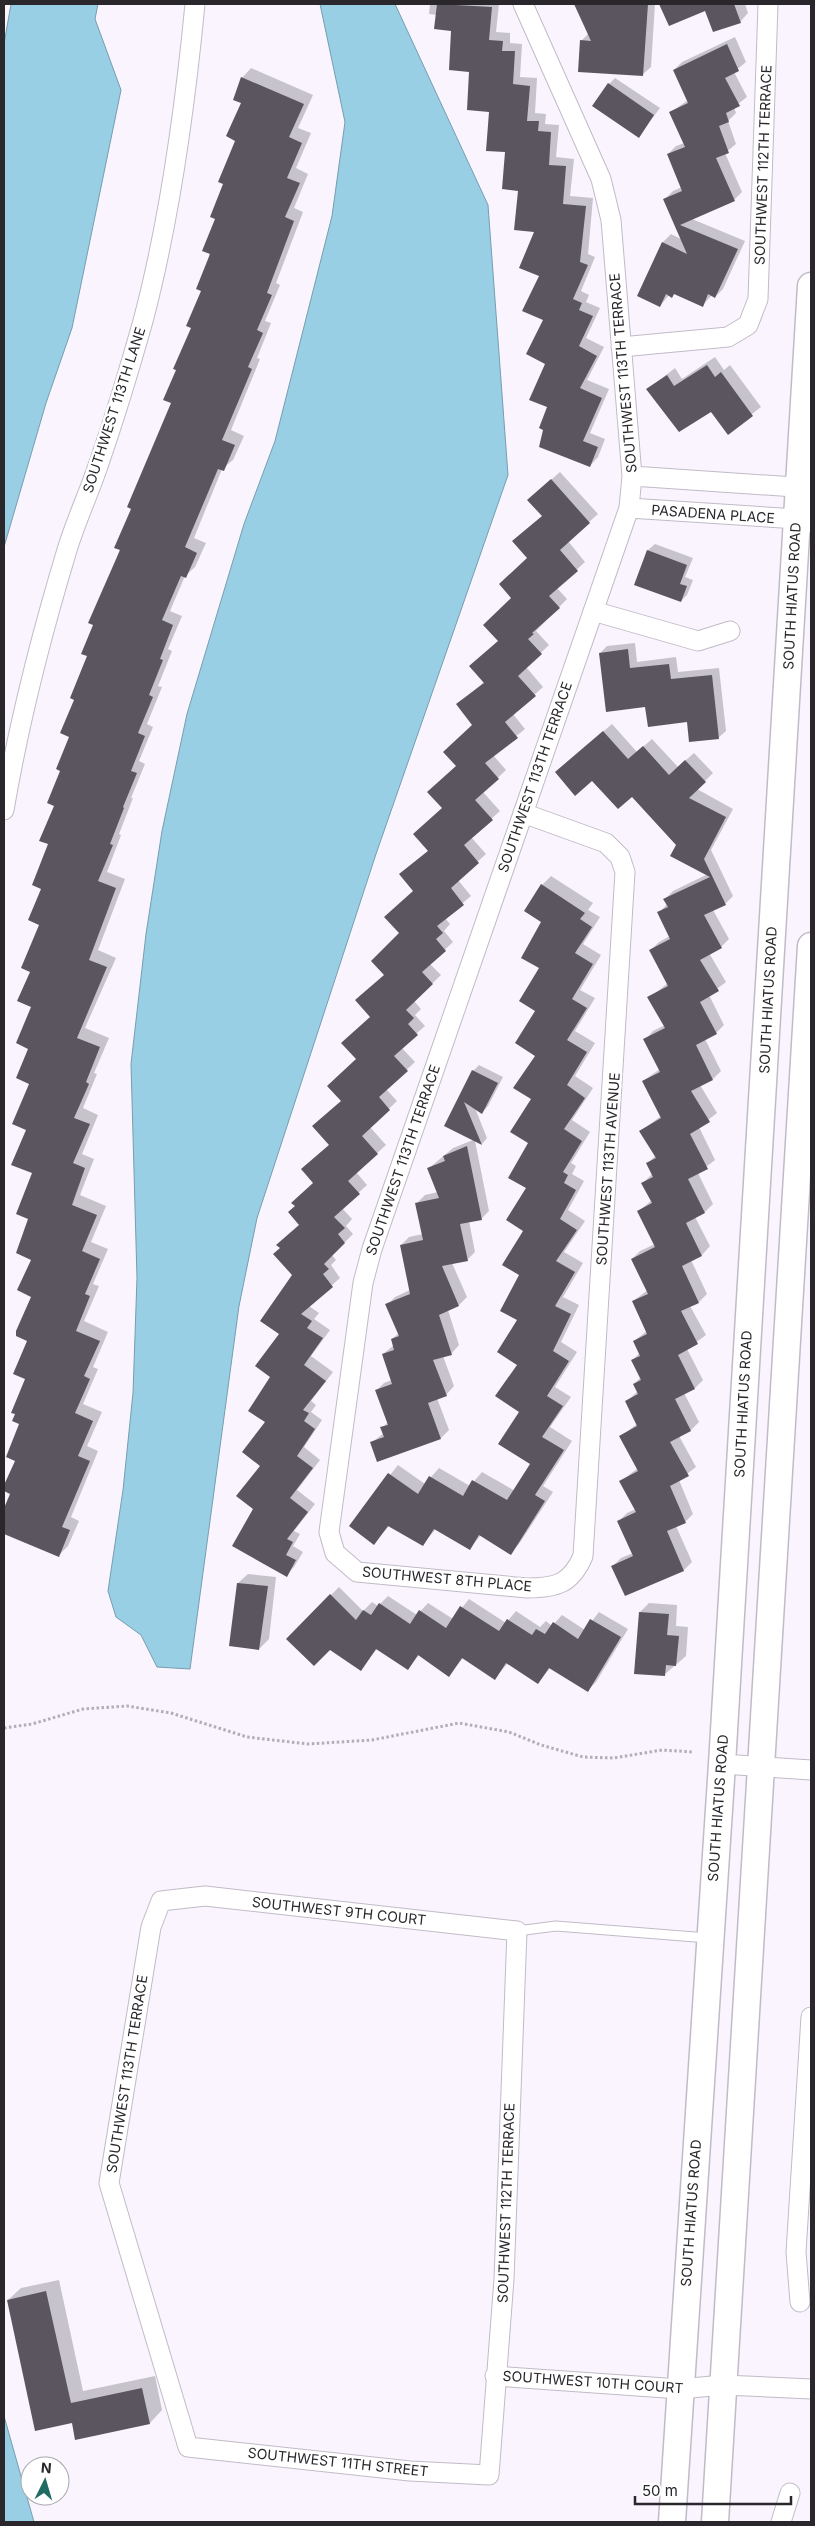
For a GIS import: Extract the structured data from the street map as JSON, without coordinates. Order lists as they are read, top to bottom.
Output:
{
  "streets": {
    "main road": ["SOUTH HIATUS ROAD"],
    "street": [
      "SOUTHWEST 112TH TERRACE",
      "SOUTHWEST 113TH TERRACE",
      "SOUTHWEST 113TH LANE",
      "PASADENA PLACE",
      "SOUTHWEST 113TH AVENUE",
      "SOUTHWEST 8TH PLACE",
      "SOUTHWEST 9TH COURT",
      "SOUTHWEST 10TH COURT",
      "SOUTHWEST 11TH STREET"
    ]
  },
  "crossings": [
    ["SOUTHWEST 112TH TERRACE", "SOUTHWEST 113TH TERRACE"],
    ["SOUTHWEST 112TH TERRACE", "SOUTHWEST 9TH COURT"],
    ["SOUTHWEST 112TH TERRACE", "SOUTHWEST 10TH COURT"],
    ["SOUTHWEST 112TH TERRACE", "SOUTHWEST 11TH STREET"],
    ["SOUTHWEST 113TH TERRACE", "PASADENA PLACE"],
    ["SOUTHWEST 113TH TERRACE", "SOUTHWEST 113TH AVENUE"],
    ["SOUTHWEST 113TH TERRACE", "SOUTHWEST 8TH PLACE"],
    ["SOUTHWEST 113TH TERRACE", "SOUTHWEST 9TH COURT"],
    ["SOUTHWEST 113TH TERRACE", "SOUTHWEST 11TH STREET"],
    ["PASADENA PLACE", "SOUTH HIATUS ROAD"],
    ["SOUTH HIATUS ROAD", "SOUTHWEST 10TH COURT"],
    ["SOUTHWEST 113TH AVENUE", "SOUTHWEST 8TH PLACE"]
  ],
  "scale_bar": "50 m",
  "north": "top"
}
